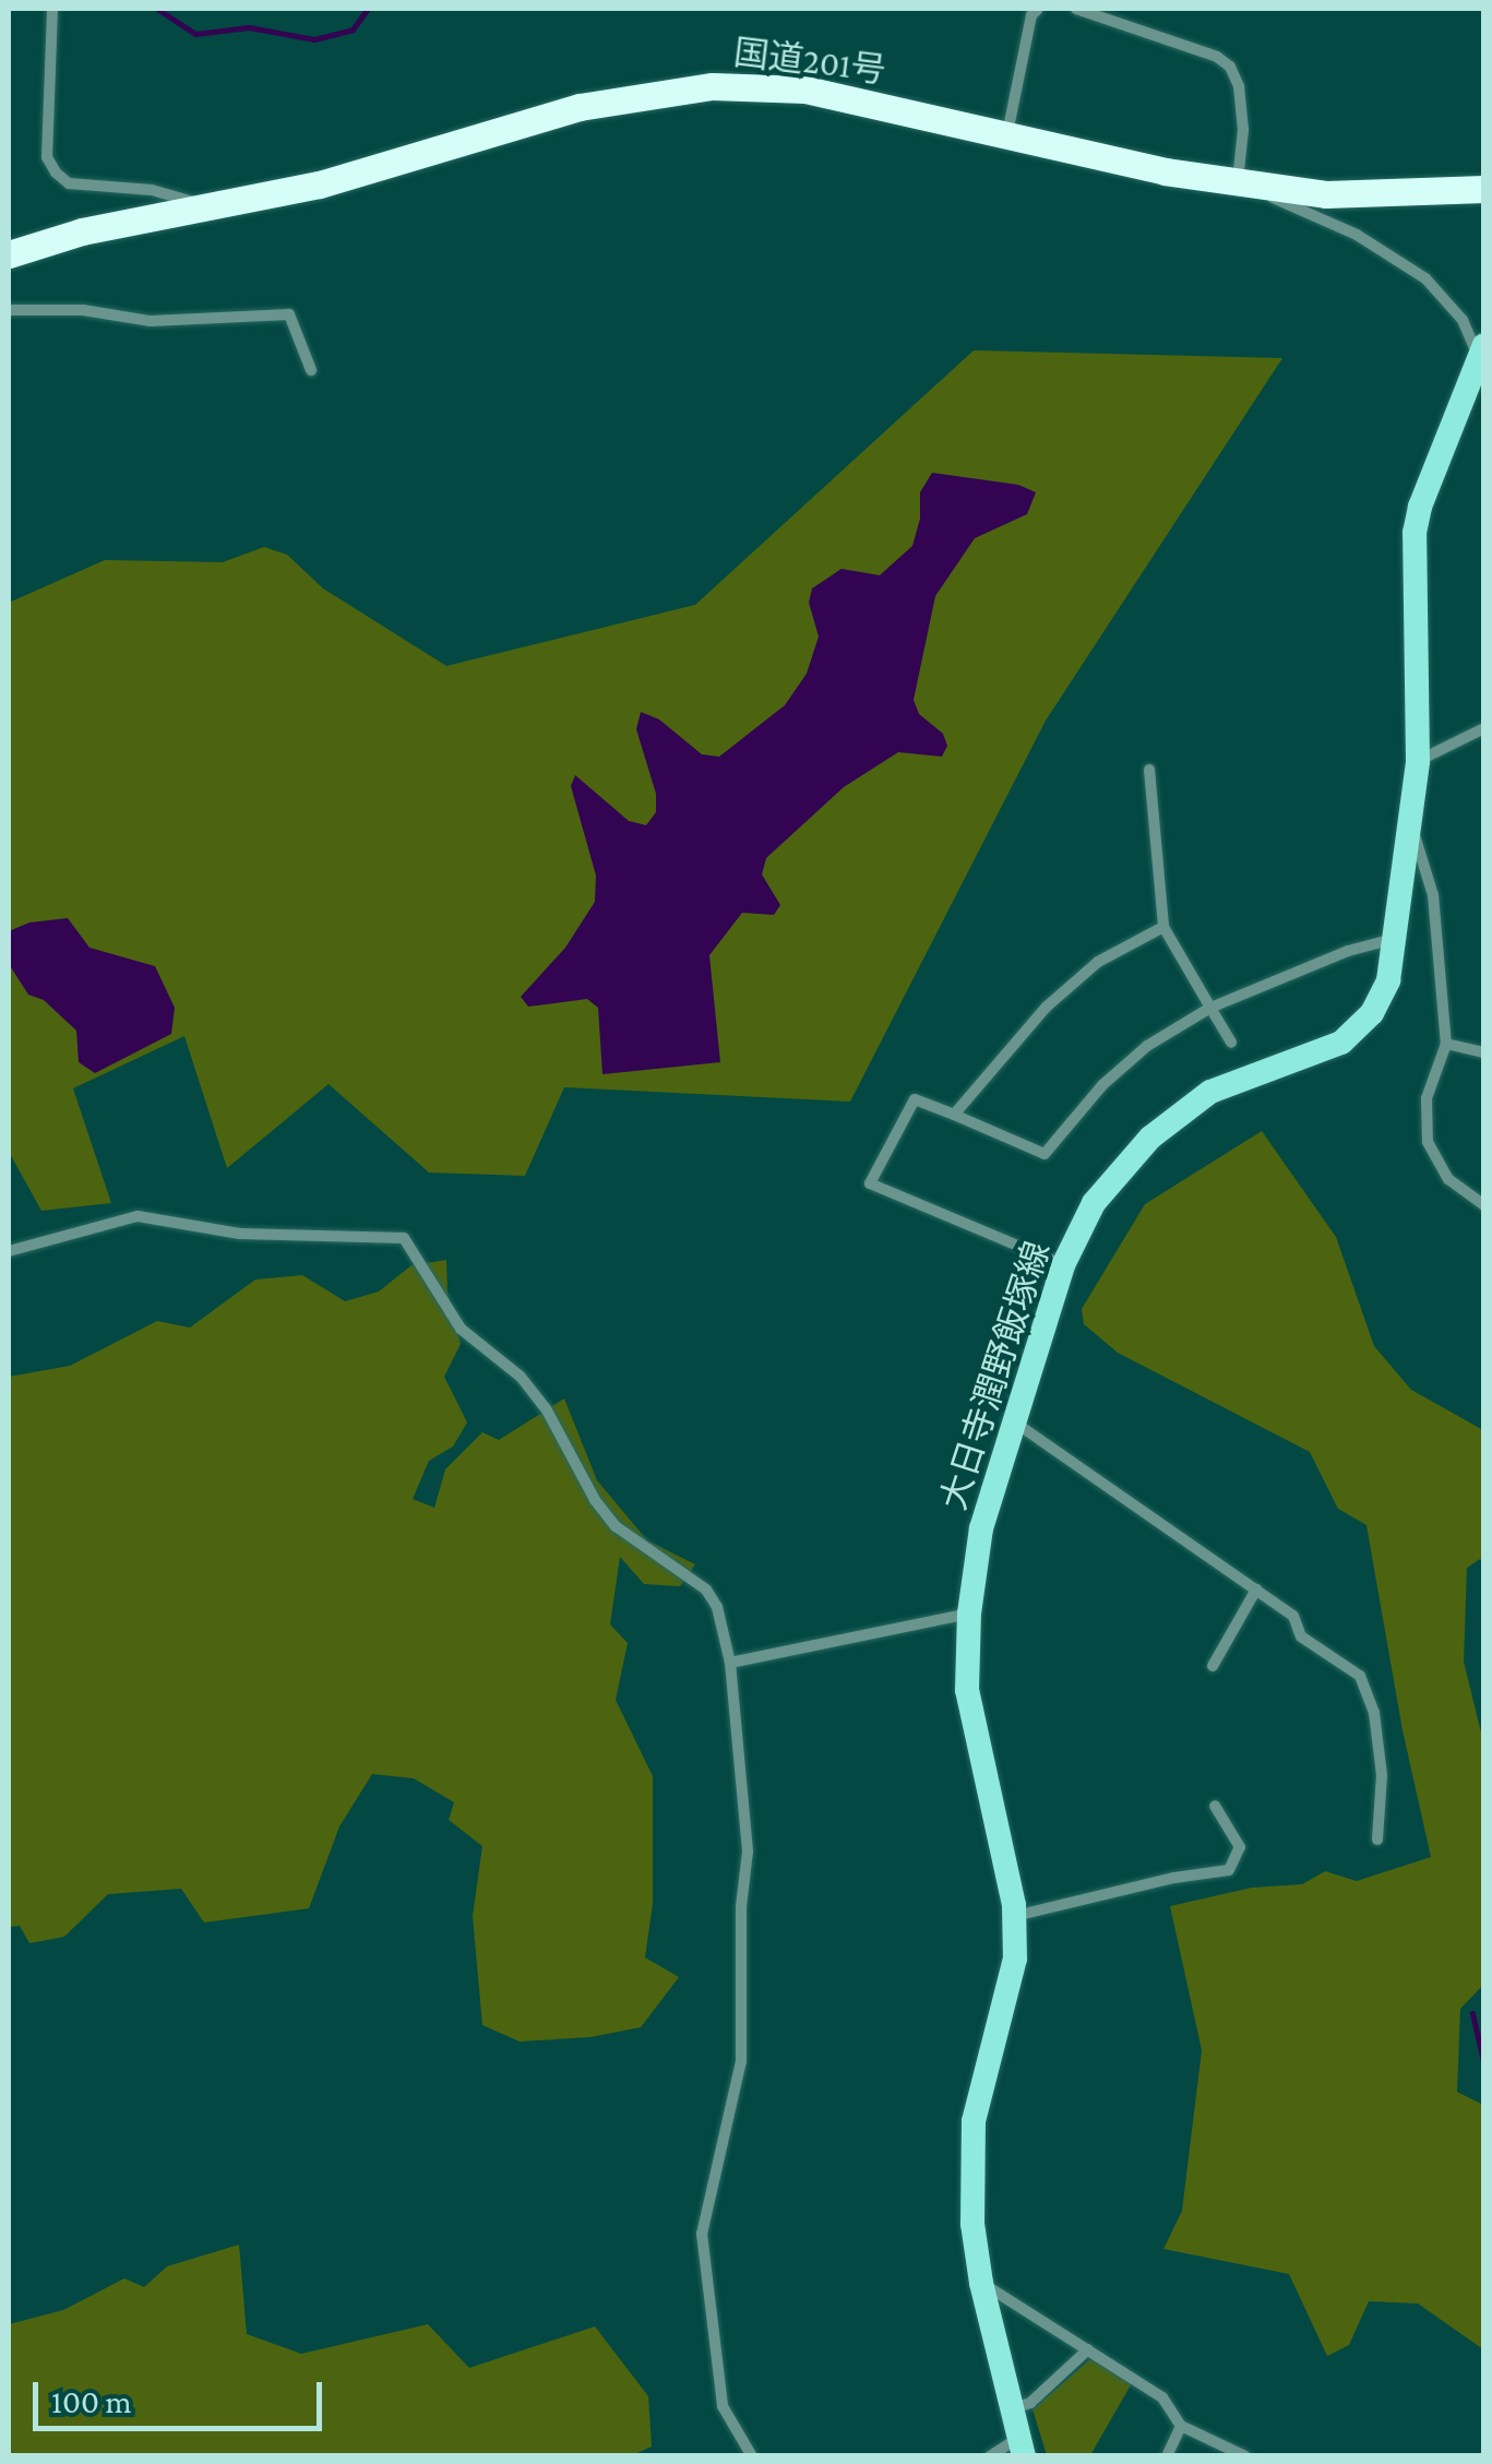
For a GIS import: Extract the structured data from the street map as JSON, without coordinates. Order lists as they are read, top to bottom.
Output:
{
  "streets": {
    "highway": ["国道201号"],
    "main road": ["大日寺潤野飯塚線"]
  },
  "scale_bar": "100 m"
}
